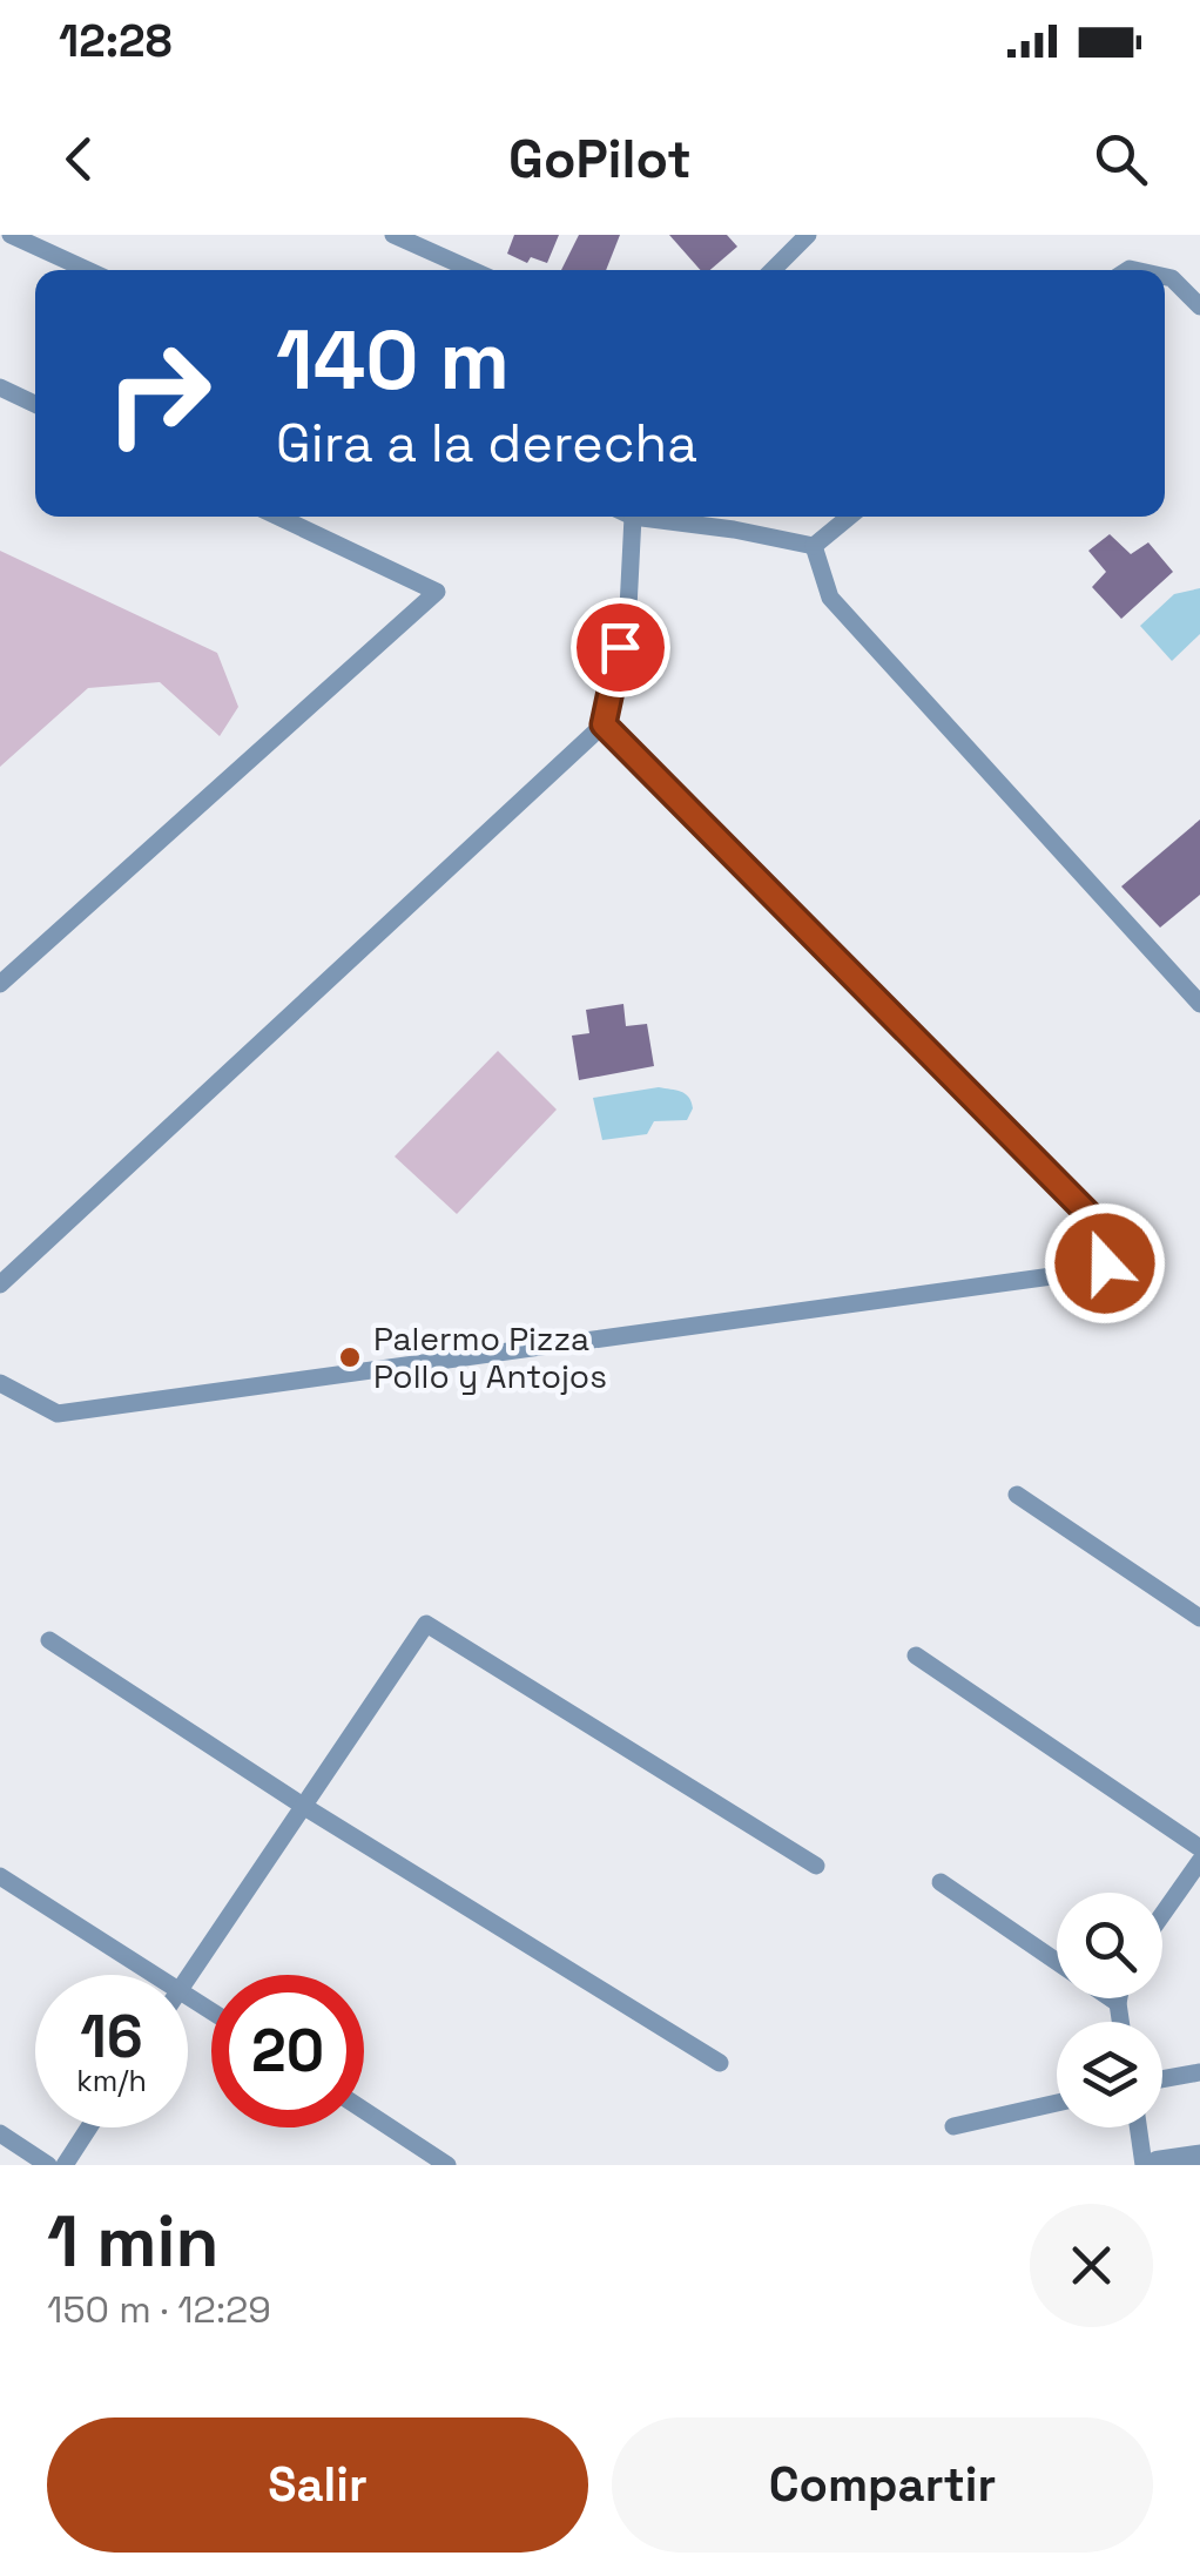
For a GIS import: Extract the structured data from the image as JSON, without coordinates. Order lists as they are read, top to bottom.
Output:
{
  "places": ["Palermo Pizza Pollo y Antojos"],
  "page": {
    "status": "12:28",
    "header": "GoPilot",
    "turn": ["140 m", "Gira a la derecha"],
    "speed": "16 km/h",
    "limit": "20",
    "heading": ["1 min", "150 m · 12:29"],
    "buttons": ["Salir", "Compartir"]
  }
}
